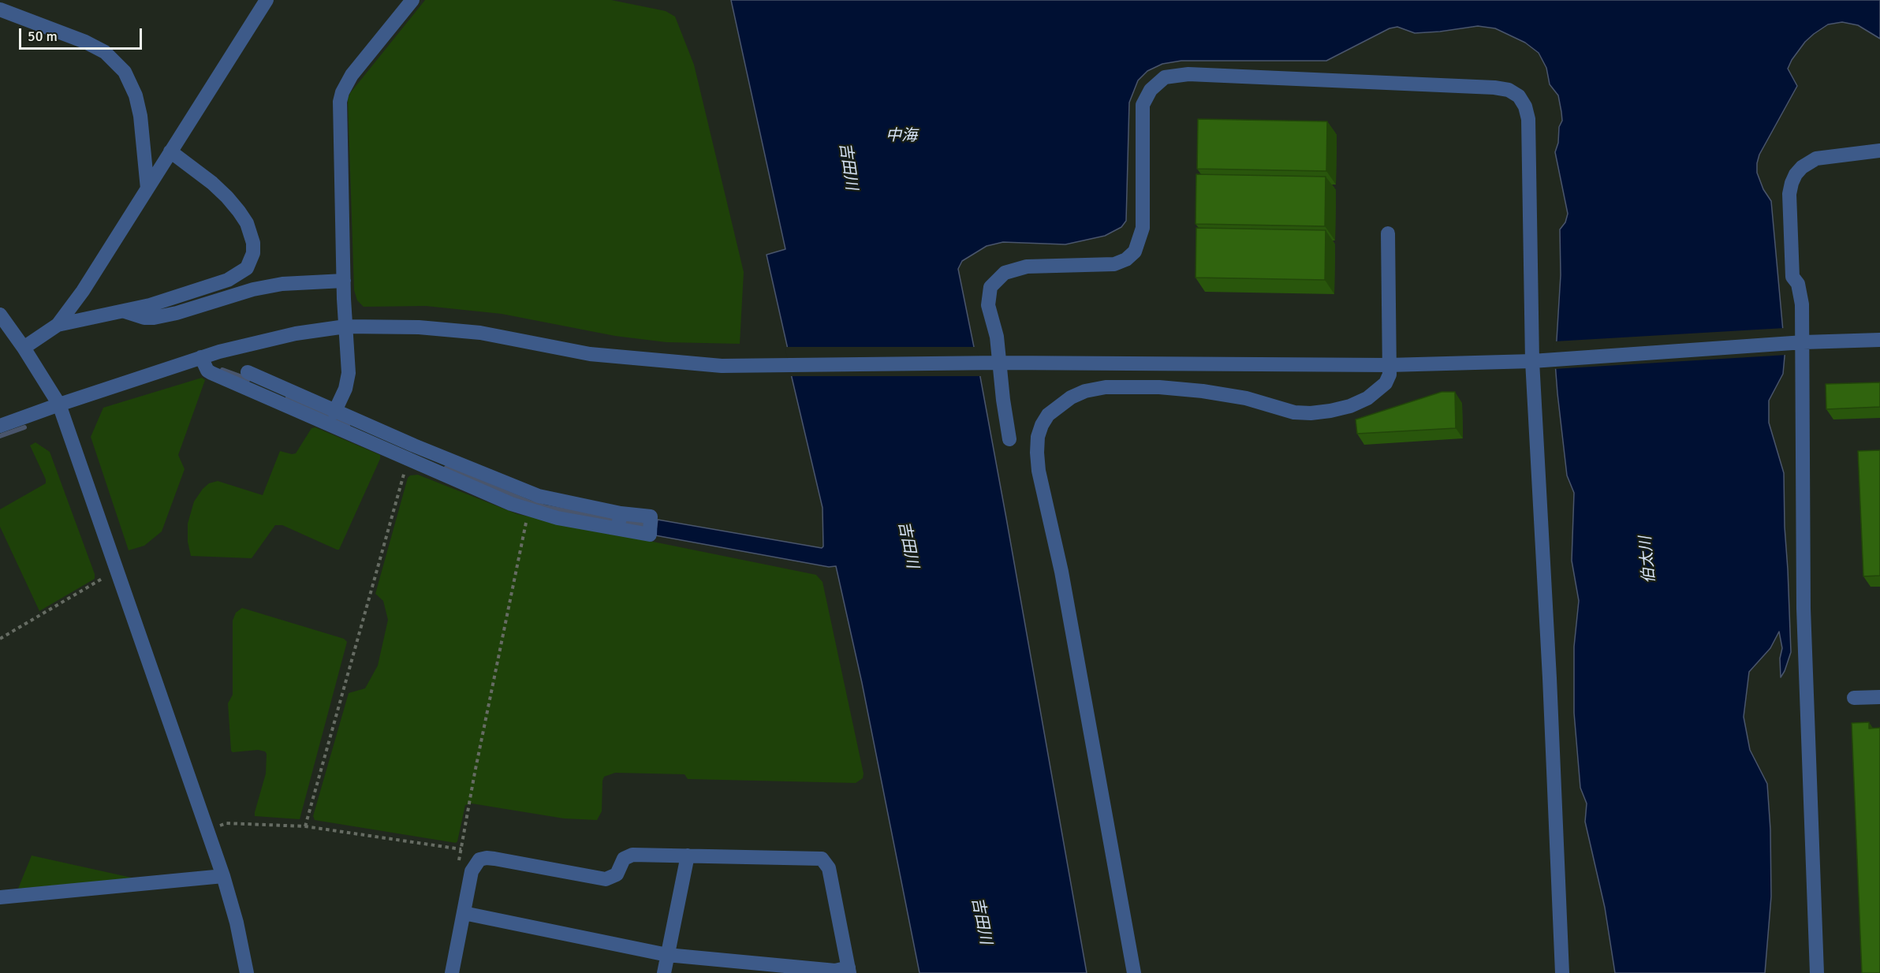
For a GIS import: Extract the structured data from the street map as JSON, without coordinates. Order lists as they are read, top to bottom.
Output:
{
  "water": ["中海", "吉田川", "伯太川"],
  "scale_bar": "50 m"
}
